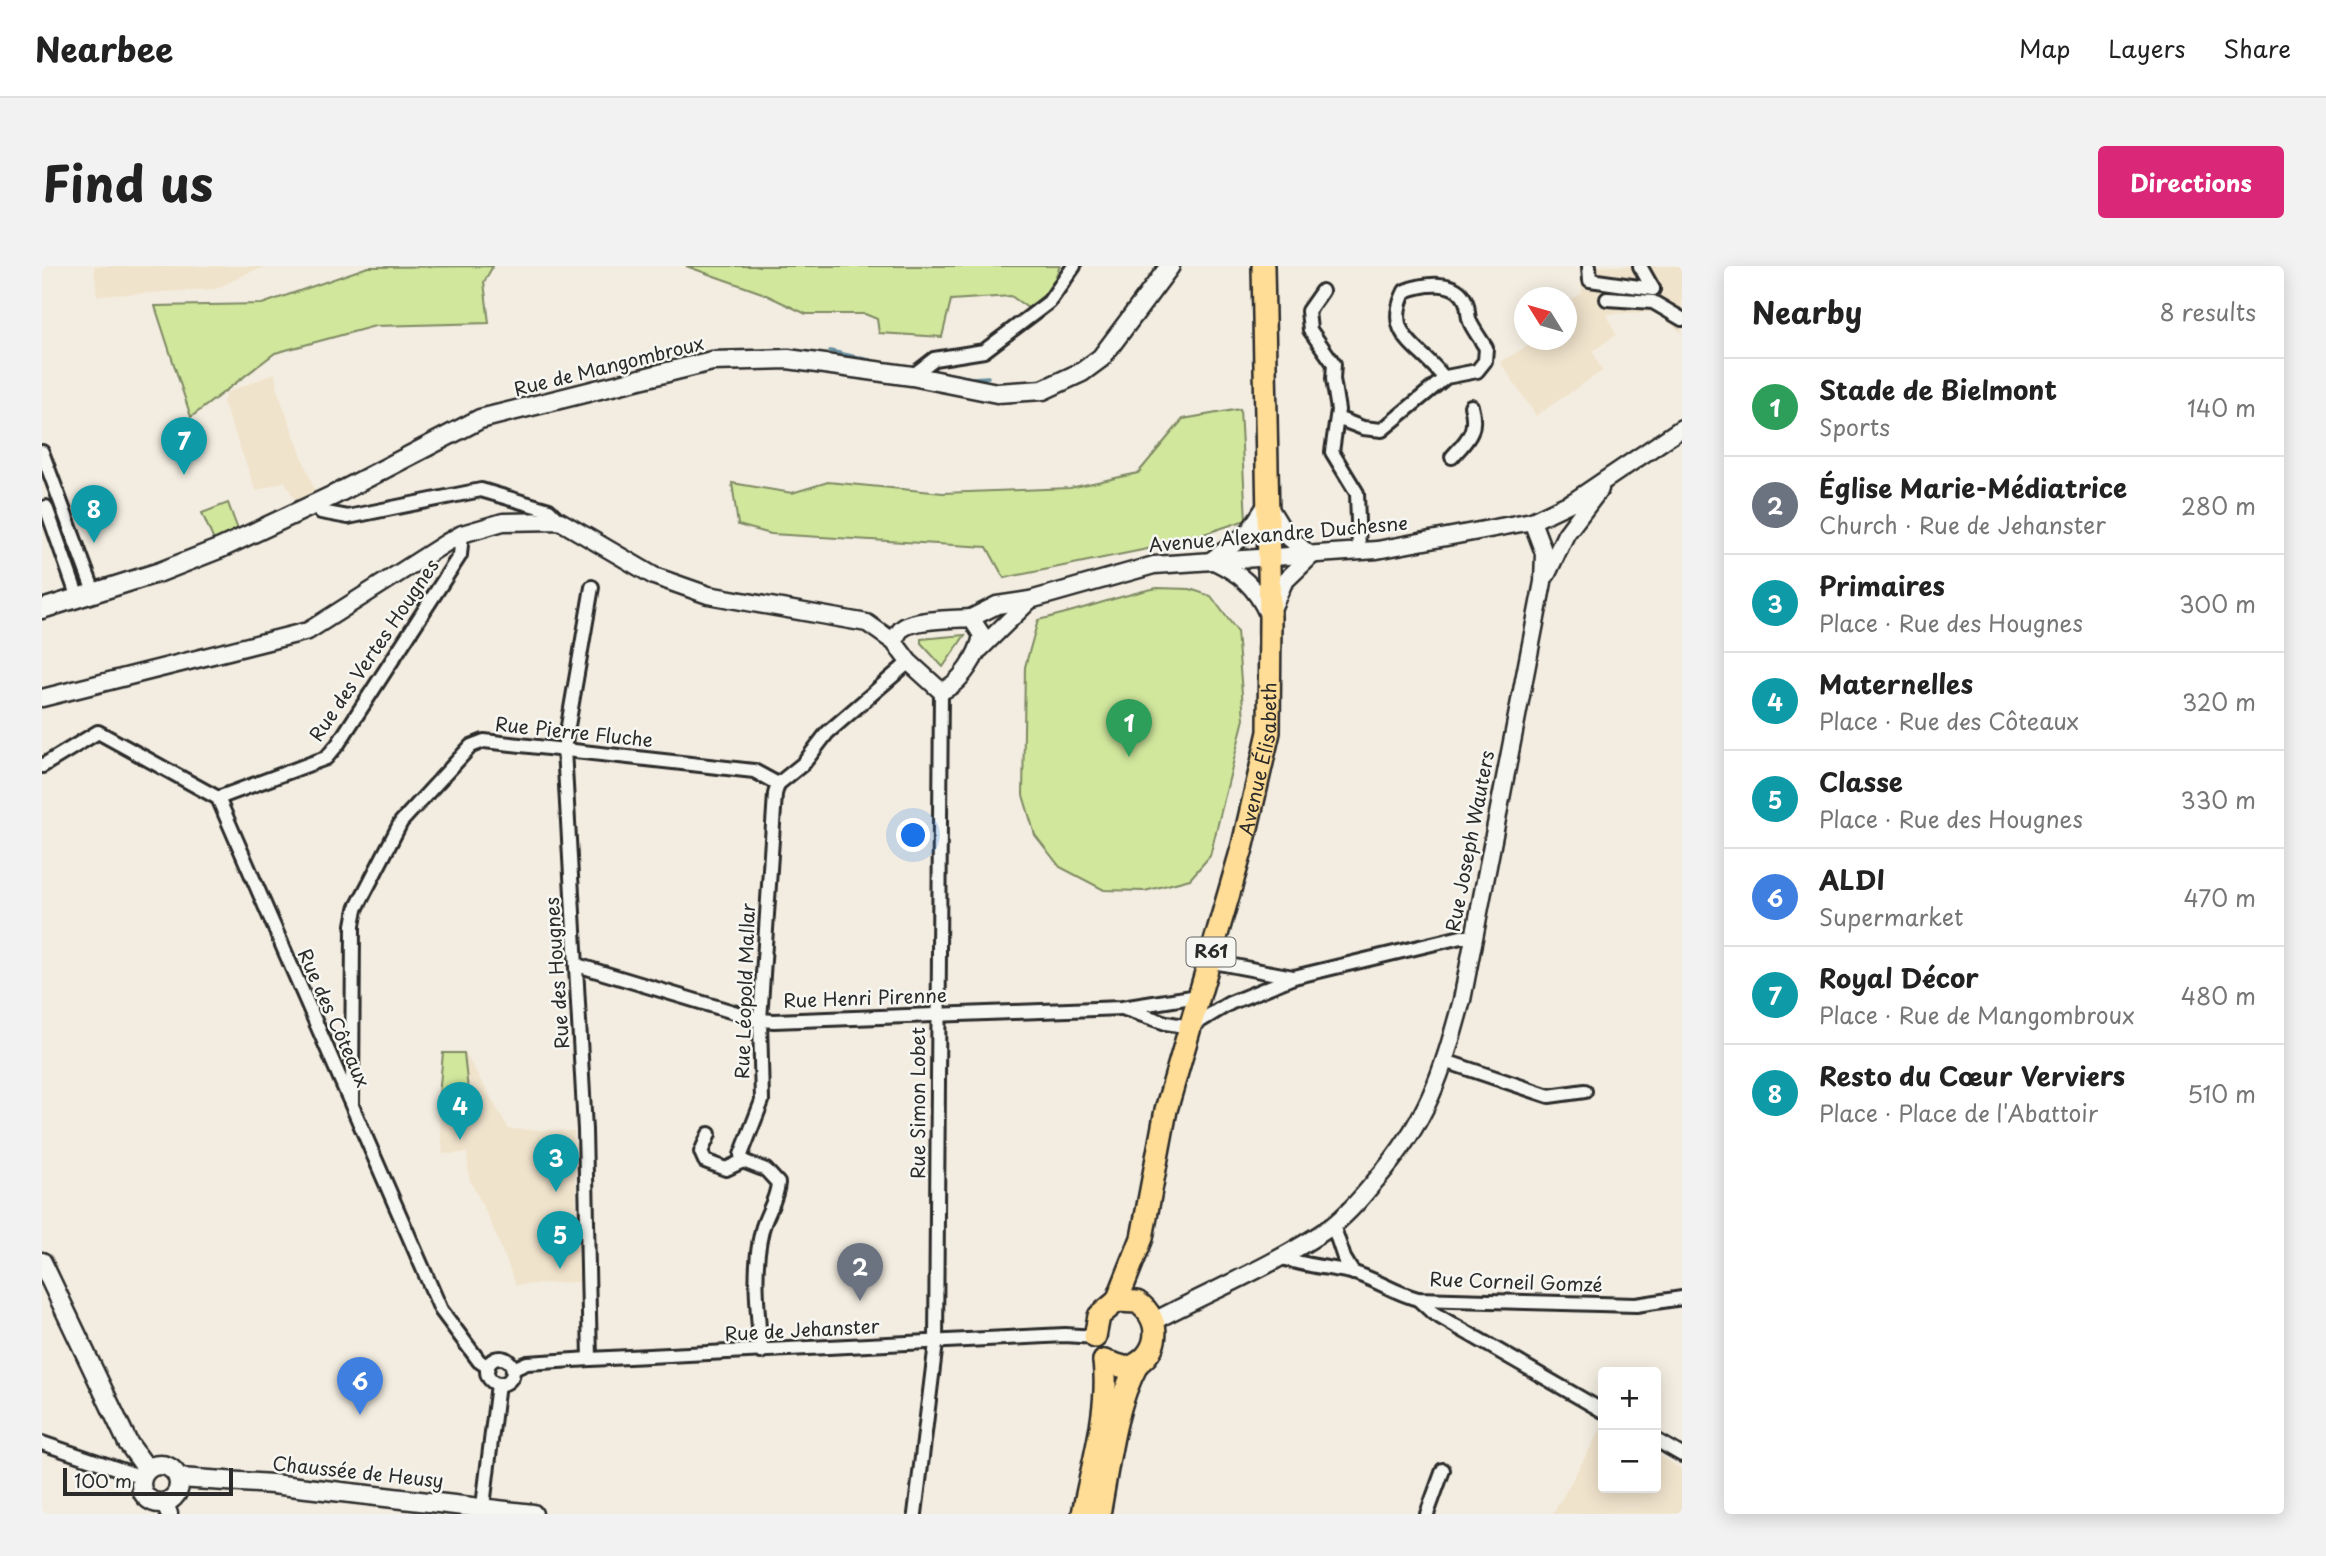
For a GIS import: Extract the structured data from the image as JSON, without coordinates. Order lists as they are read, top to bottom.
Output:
{
  "streets": {
    "highway": ["Avenue Élisabeth", "R61"],
    "main road": ["Rue de Mangombroux", "Chaussée de Heusy"],
    "street": [
      "Avenue Alexandre Duchesne",
      "Rue des Vertes Hougnes",
      "Rue Pierre Fluche",
      "Rue Joseph Wauters",
      "Rue des Hougnes",
      "Rue Léopold Mallar",
      "Rue Henri Pirenne",
      "Rue des Côteaux",
      "Rue Simon Lobet",
      "Rue Corneil Gomzé",
      "Rue de Jehanster"
    ]
  },
  "crossings": [
    ["Avenue Alexandre Duchesne", "Avenue Élisabeth"],
    ["Avenue Alexandre Duchesne", "Rue Simon Lobet"],
    ["Rue des Vertes Hougnes", "Rue des Côteaux"],
    ["Rue Pierre Fluche", "Rue des Hougnes"],
    ["Rue Pierre Fluche", "Rue Léopold Mallar"],
    ["Rue Pierre Fluche", "Rue des Côteaux"],
    ["Avenue Élisabeth", "Rue Joseph Wauters"],
    ["Avenue Élisabeth", "R61"],
    ["Avenue Élisabeth", "Rue Henri Pirenne"],
    ["Rue Joseph Wauters", "R61"],
    ["Rue Joseph Wauters", "Rue Corneil Gomzé"],
    ["R61", "Rue de Jehanster"],
    ["Rue des Hougnes", "Rue Henri Pirenne"],
    ["Rue des Hougnes", "Rue de Jehanster"],
    ["Rue Léopold Mallar", "Rue Henri Pirenne"],
    ["Rue Henri Pirenne", "Rue Simon Lobet"],
    ["Rue des Côteaux", "Rue de Jehanster"],
    ["Rue Simon Lobet", "Rue de Jehanster"]
  ],
  "scale_bar": "100 m",
  "north": "top left",
  "page": {
    "header": "Nearbee",
    "nav": ["Map", "Layers", "Share"],
    "title": "Find us",
    "buttons": "Directions",
    "heading": ["Nearby", "8 results"],
    "list": [
      {
        "mark": "1",
        "name": "Stade de Bielmont",
        "note": "Sports",
        "value": "140 m"
      },
      {
        "mark": "2",
        "name": "Église Marie-Médiatrice",
        "note": "Church · Rue de Jehanster",
        "value": "280 m"
      },
      {
        "mark": "3",
        "name": "Primaires",
        "note": "Place · Rue des Hougnes",
        "value": "300 m"
      },
      {
        "mark": "4",
        "name": "Maternelles",
        "note": "Place · Rue des Côteaux",
        "value": "320 m"
      },
      {
        "mark": "5",
        "name": "Classe",
        "note": "Place · Rue des Hougnes",
        "value": "330 m"
      },
      {
        "mark": "6",
        "name": "ALDI",
        "note": "Supermarket",
        "value": "470 m"
      },
      {
        "mark": "7",
        "name": "Royal Décor",
        "note": "Place · Rue de Mangombroux",
        "value": "480 m"
      },
      {
        "mark": "8",
        "name": "Resto du Cœur Verviers",
        "note": "Place · Place de l'Abattoir",
        "value": "510 m"
      }
    ],
    "pins": [
      "7",
      "8",
      "1",
      "4",
      "3",
      "5",
      "2",
      "6"
    ],
    "map_buttons": ["+", "−"],
    "scale": "100 m"
  }
}
